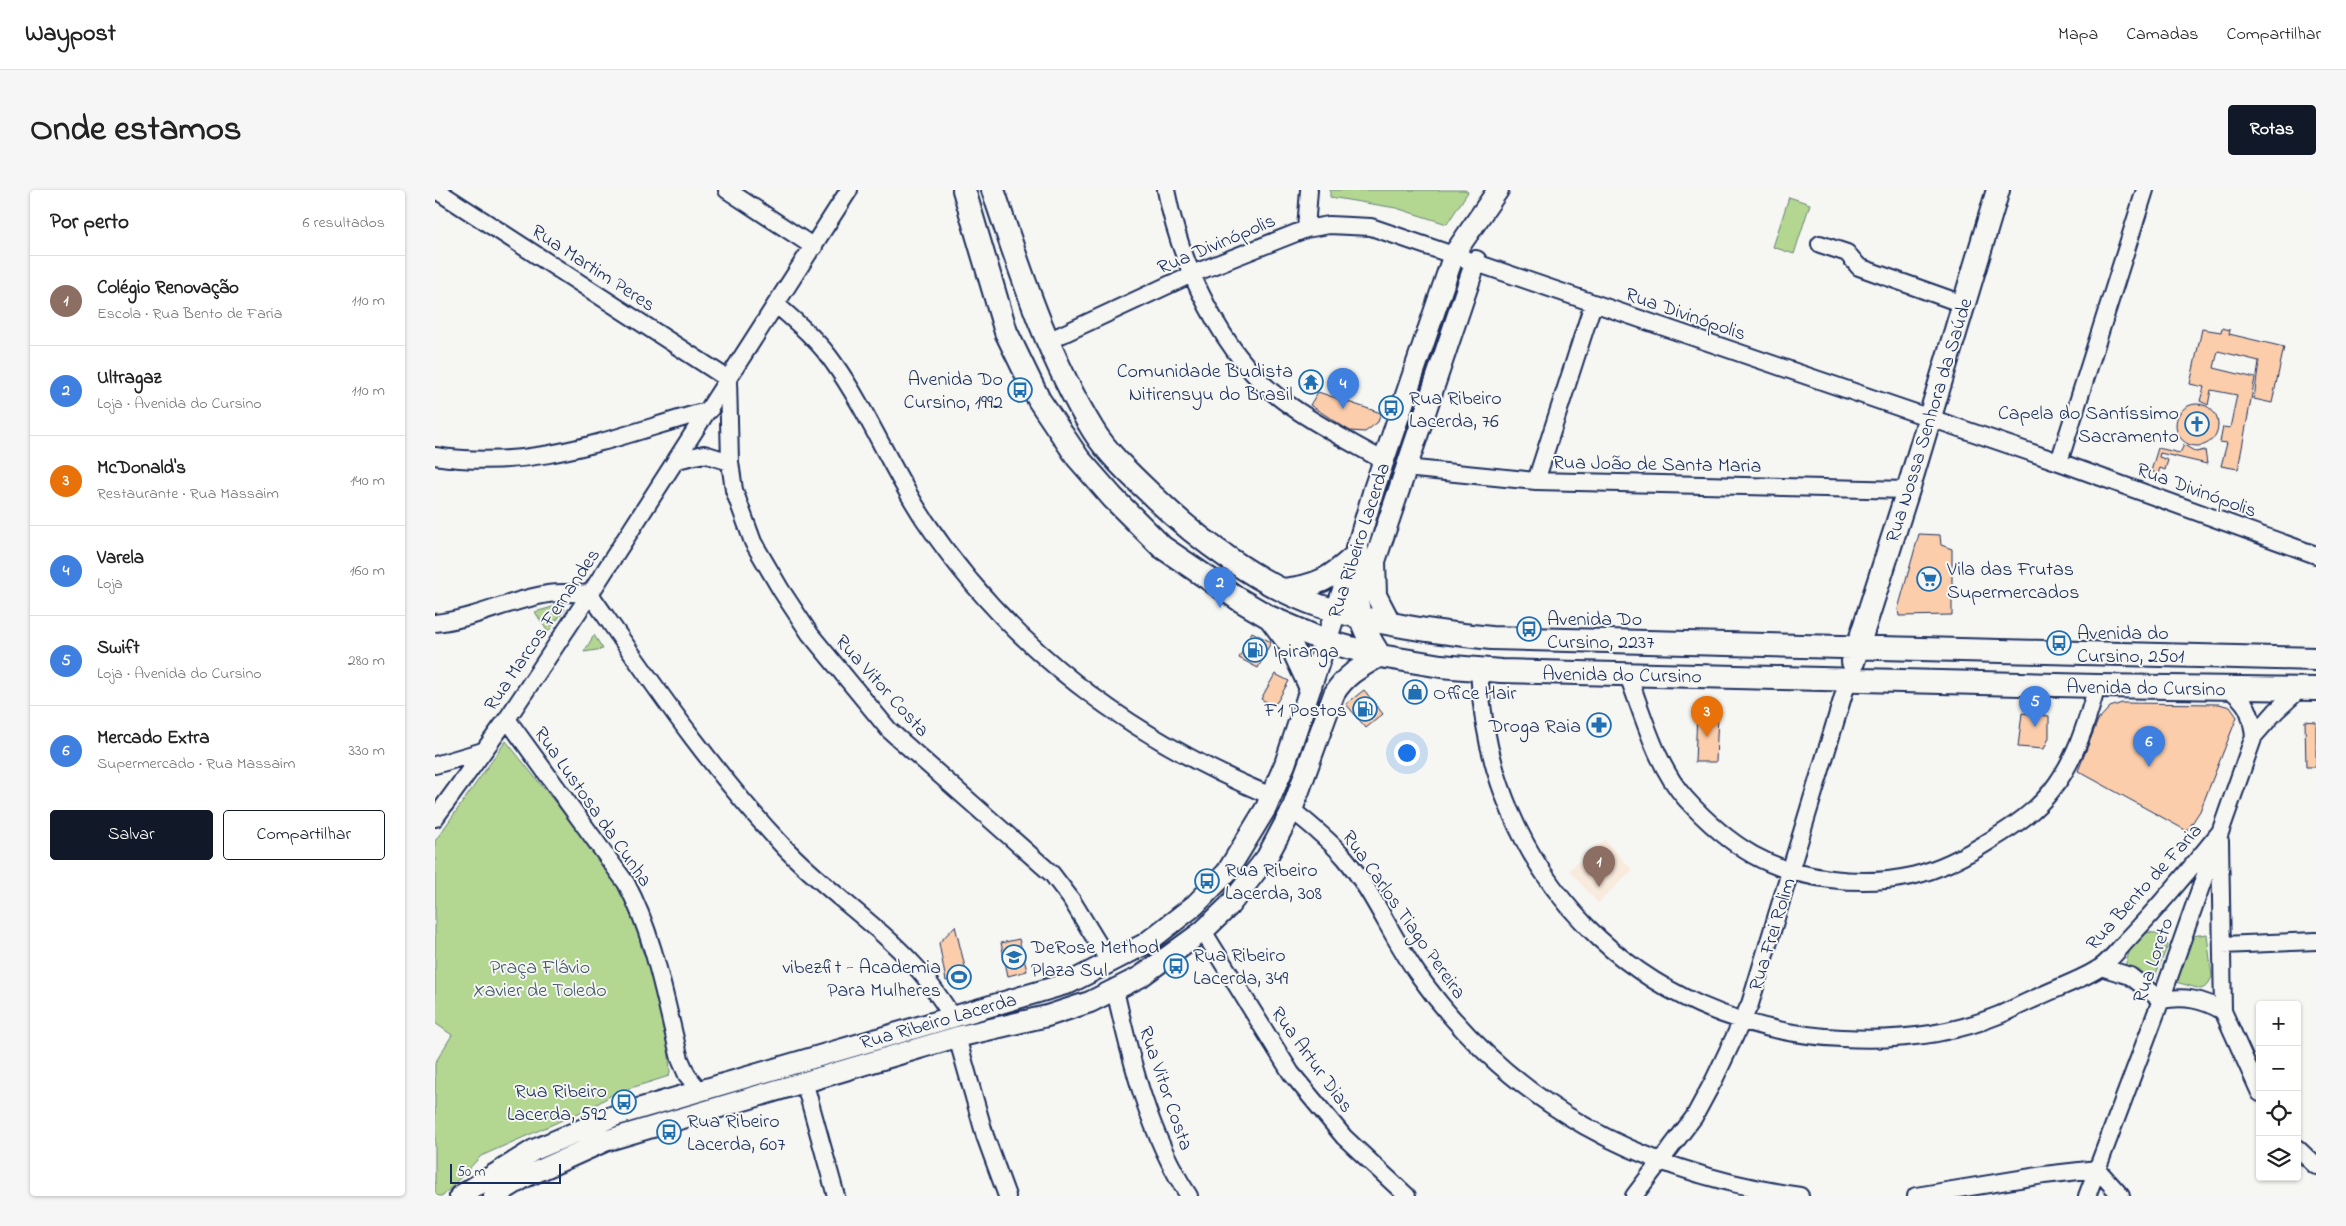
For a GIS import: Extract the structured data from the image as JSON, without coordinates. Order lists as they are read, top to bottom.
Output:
{
  "streets": {
    "main road": ["Rua Nossa Senhora da Saúde", "Avenida do Cursino", "Rua Frei Rolim"],
    "street": [
      "Rua Divinópolis",
      "Rua Martim Peres",
      "Rua João de Santa Maria",
      "Rua Ribeiro Lacerda",
      "Rua Marcos Fernandes",
      "Rua Vitor Costa",
      "Rua Lustosa da Cunha",
      "Rua Bento de Faria",
      "Rua Carlos Tiago Pereira",
      "Rua Loreto",
      "Rua Artur Dias"
    ]
  },
  "crossings": [
    ["Rua Divinópolis", "Rua Nossa Senhora da Saúde"],
    ["Rua Divinópolis", "Rua Ribeiro Lacerda"],
    ["Rua Divinópolis", "Avenida do Cursino"],
    ["Rua Martim Peres", "Rua Marcos Fernandes"],
    ["Rua Martim Peres", "Rua Vitor Costa"],
    ["Rua Nossa Senhora da Saúde", "Rua João de Santa Maria"],
    ["Rua Nossa Senhora da Saúde", "Avenida do Cursino"],
    ["Rua Nossa Senhora da Saúde", "Rua Frei Rolim"],
    ["Rua João de Santa Maria", "Rua Ribeiro Lacerda"],
    ["Rua Ribeiro Lacerda", "Avenida do Cursino"],
    ["Rua Ribeiro Lacerda", "Rua Vitor Costa"],
    ["Rua Ribeiro Lacerda", "Rua Lustosa da Cunha"],
    ["Rua Ribeiro Lacerda", "Rua Carlos Tiago Pereira"],
    ["Rua Ribeiro Lacerda", "Rua Artur Dias"],
    ["Rua Marcos Fernandes", "Rua Vitor Costa"],
    ["Rua Marcos Fernandes", "Rua Lustosa da Cunha"],
    ["Avenida do Cursino", "Rua Bento de Faria"],
    ["Avenida do Cursino", "Rua Frei Rolim"],
    ["Avenida do Cursino", "Rua Loreto"],
    ["Rua Bento de Faria", "Rua Frei Rolim"],
    ["Rua Bento de Faria", "Rua Loreto"],
    ["Rua Carlos Tiago Pereira", "Rua Frei Rolim"]
  ],
  "parks": ["Praça Flávio Xavier de Toledo"],
  "places": {
    "temple": ["Comunidade Budista Nitirensyu do Brasil"],
    "bus stop": [
      "Avenida Do Cursino, 1992",
      "Rua Ribeiro Lacerda, 76",
      "Avenida Do Cursino, 2237",
      "Avenida do Cursino, 2501",
      "Rua Ribeiro Lacerda, 308",
      "Rua Ribeiro Lacerda, 349",
      "Rua Ribeiro Lacerda, 592",
      "Rua Ribeiro Lacerda, 607"
    ],
    "church": ["Capela do Santíssimo Sacramento"],
    "supermarket": ["Vila das Frutas Supermercados"],
    "fuel station": ["Ipiranga", "F1 Postos"],
    "shop": ["Office Hair"],
    "pharmacy": ["Droga Raia"],
    "school or university": ["DeRose Method Plaza Sul"],
    "sports": ["vibezfit - Academia Para Mulheres"]
  },
  "scale_bar": "50 m",
  "page": {
    "header": "Waypost",
    "nav": ["Mapa", "Camadas", "Compartilhar"],
    "title": "Onde estamos",
    "buttons": [
      "Rotas",
      ["Salvar", "Compartilhar"]
    ],
    "heading": ["Por perto", "6 resultados"],
    "list": [
      {
        "mark": "1",
        "name": "Colégio Renovação",
        "note": "Escola · Rua Bento de Faria",
        "value": "110 m"
      },
      {
        "mark": "2",
        "name": "Ultragaz",
        "note": "Loja · Avenida do Cursino",
        "value": "110 m"
      },
      {
        "mark": "3",
        "name": "McDonald's",
        "note": "Restaurante · Rua Massaim",
        "value": "140 m"
      },
      {
        "mark": "4",
        "name": "Varela",
        "note": "Loja",
        "value": "160 m"
      },
      {
        "mark": "5",
        "name": "Swift",
        "note": "Loja · Avenida do Cursino",
        "value": "280 m"
      },
      {
        "mark": "6",
        "name": "Mercado Extra",
        "note": "Supermercado · Rua Massaim",
        "value": "330 m"
      }
    ],
    "pins": [
      "4",
      "2",
      "5",
      "3",
      "6",
      "1"
    ],
    "map_buttons": ["+", "−"],
    "scale": "50 m"
  }
}
